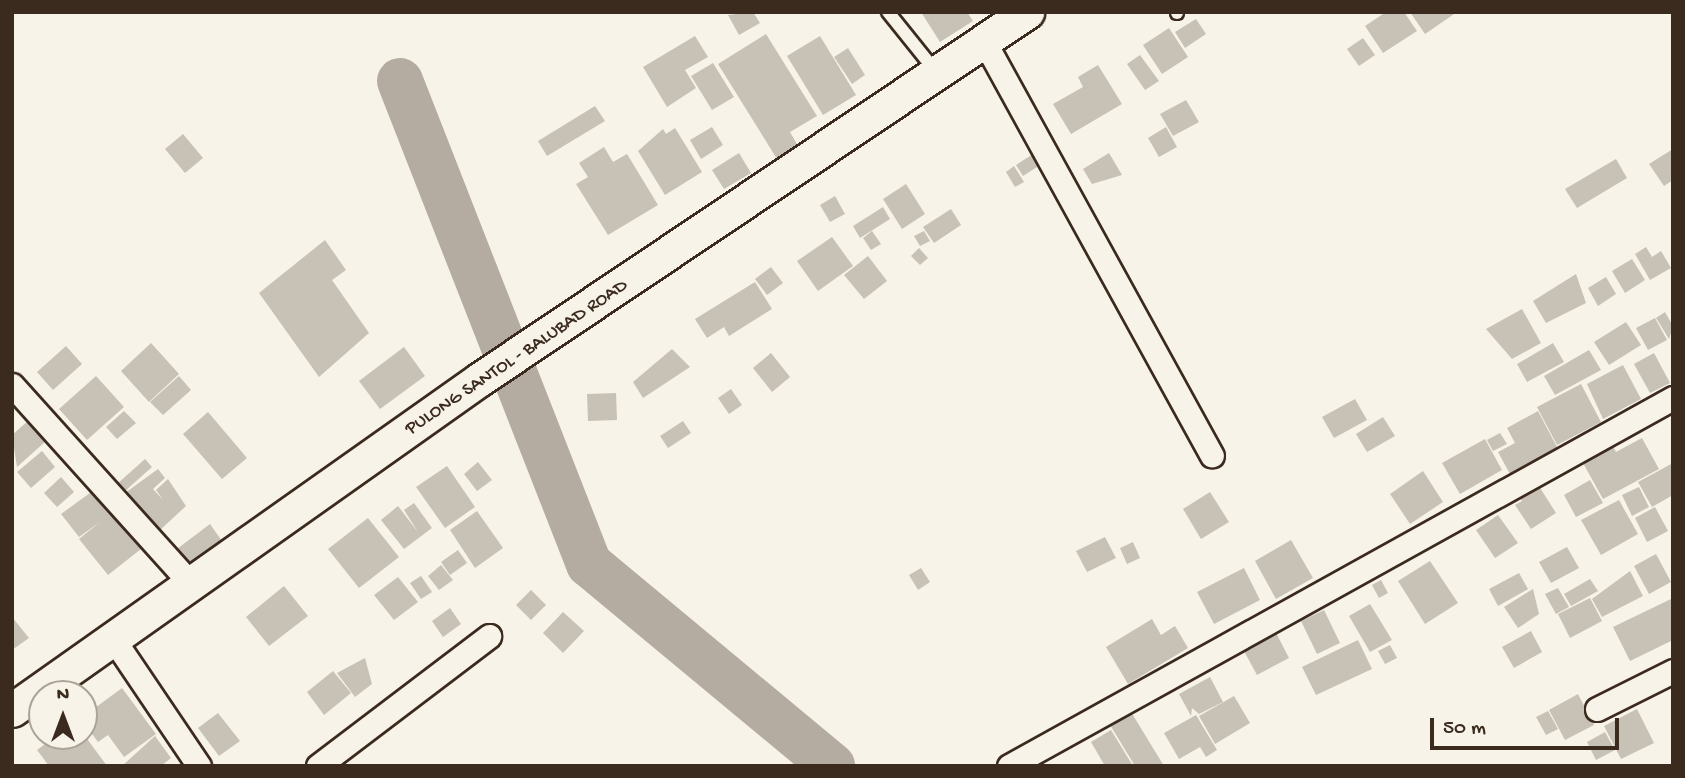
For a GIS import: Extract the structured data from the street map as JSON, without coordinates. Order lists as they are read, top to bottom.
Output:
{
  "streets": {
    "street": ["PULONG SANTOL - BALUBAD ROAD"]
  },
  "scale_bar": "50 m",
  "north": "top"
}
